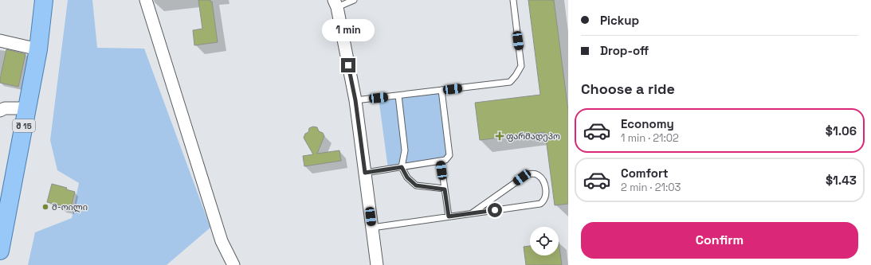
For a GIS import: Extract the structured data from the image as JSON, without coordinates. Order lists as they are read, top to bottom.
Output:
{
  "streets": {
    "main road": ["შ 15"]
  },
  "places": {
    "health": ["ფარმადეპო"],
    "other": ["მ-ოილი"]
  },
  "page": {
    "banner": ["Pickup", "Drop-off"],
    "bubble": "1 min",
    "heading": "Choose a ride",
    "list": [
      {
        "name": "Economy",
        "note": "1 min · 21:02",
        "value": "$1.06"
      },
      {
        "name": "Comfort",
        "note": "2 min · 21:03",
        "value": "$1.43"
      }
    ],
    "buttons": "Confirm"
  }
}
